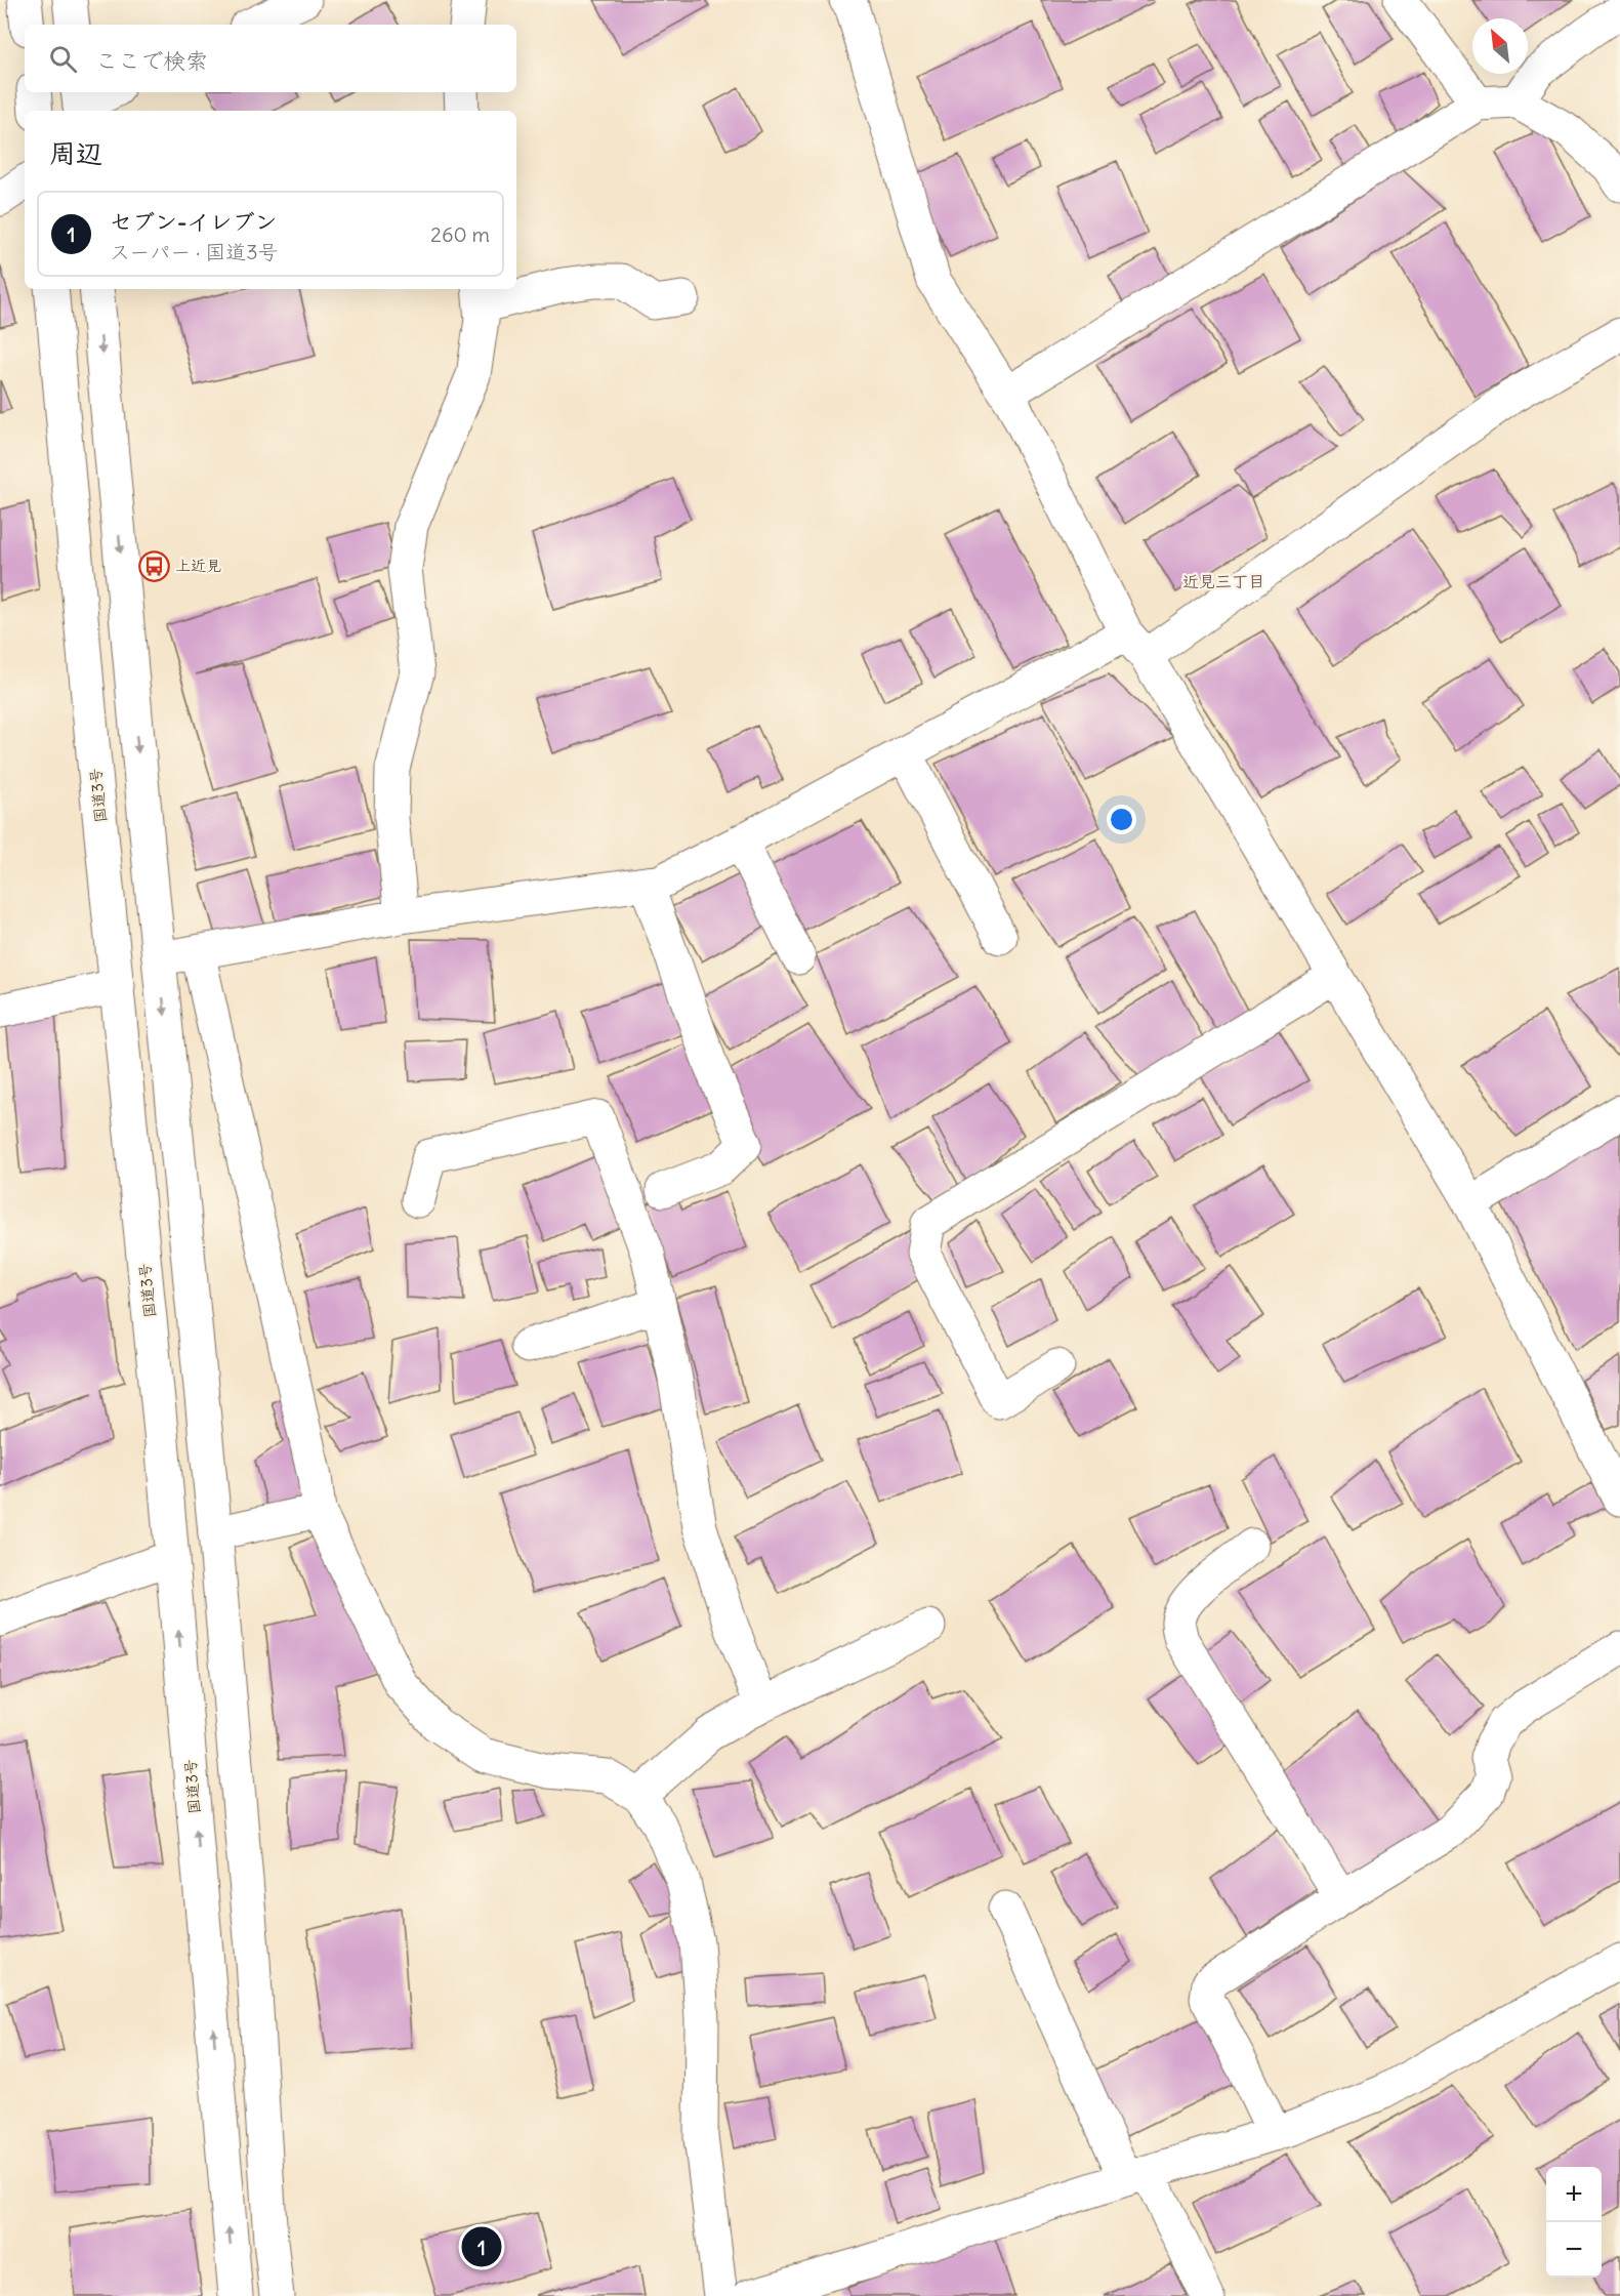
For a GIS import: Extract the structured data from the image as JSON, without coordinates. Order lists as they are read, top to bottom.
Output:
{
  "streets": {
    "main road": ["国道3号"]
  },
  "districts": ["近見三丁目"],
  "places": {
    "bus stop": ["上近見"]
  },
  "north": "top left",
  "page": {
    "search": "ここで検索",
    "heading": "周辺",
    "list": [
      {
        "mark": "1",
        "name": "セブン-イレブン",
        "note": "スーパー · 国道3号",
        "value": "260 m"
      }
    ],
    "map_buttons": ["+", "−"],
    "pins": "1"
  }
}
